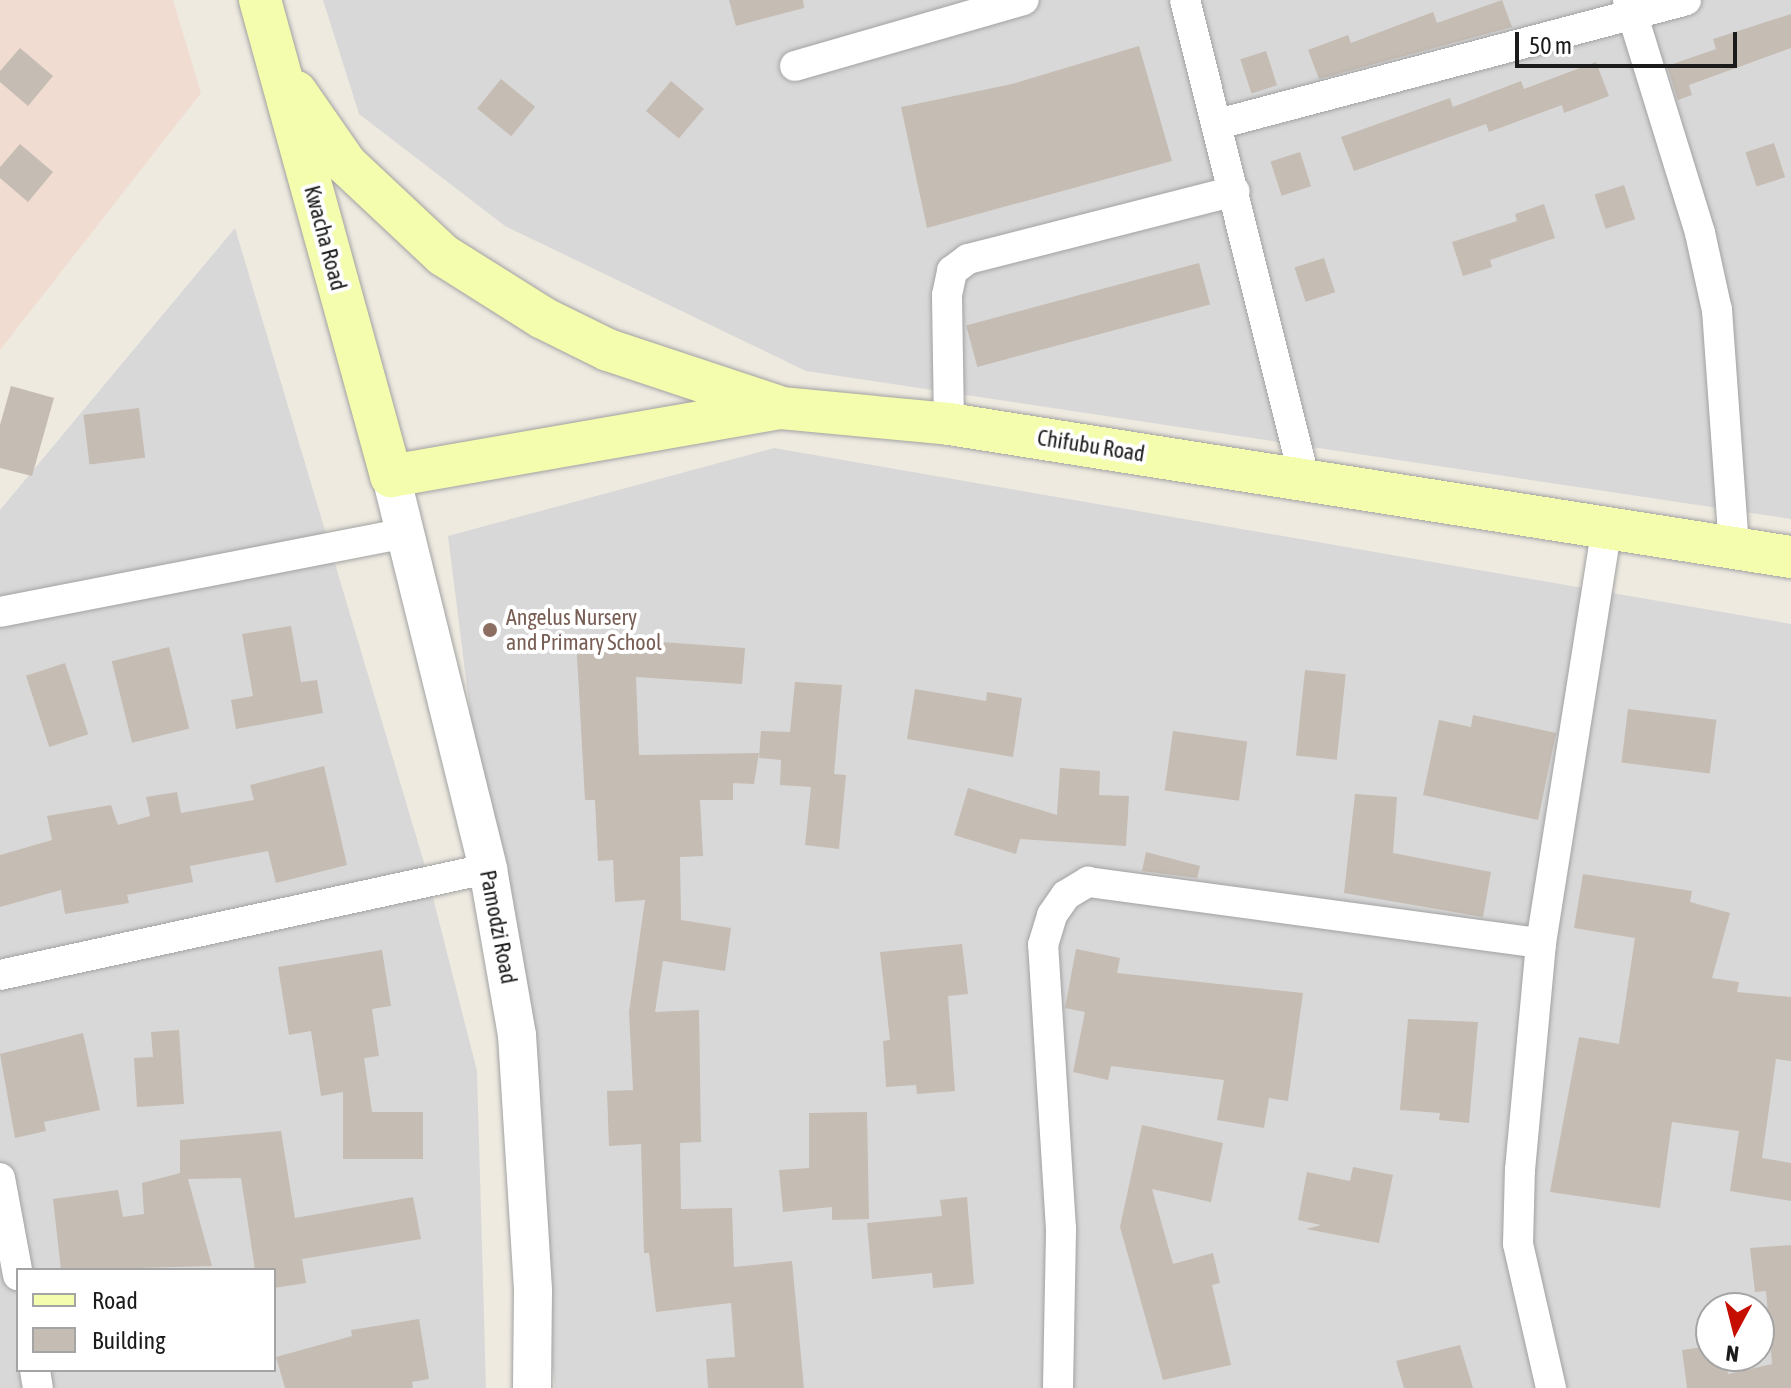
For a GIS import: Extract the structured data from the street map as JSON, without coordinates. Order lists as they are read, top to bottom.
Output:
{
  "streets": {
    "main road": ["Kwacha Road", "Chifubu Road"],
    "street": ["Pamodzi Road"]
  },
  "crossings": [
    ["Kwacha Road", "Chifubu Road"],
    ["Kwacha Road", "Pamodzi Road"],
    ["Chifubu Road", "Pamodzi Road"]
  ],
  "places": ["Angelus Nursery and Primary School"],
  "legend": ["Road", "Building"],
  "scale_bar": "50 m",
  "north": "bottom"
}
